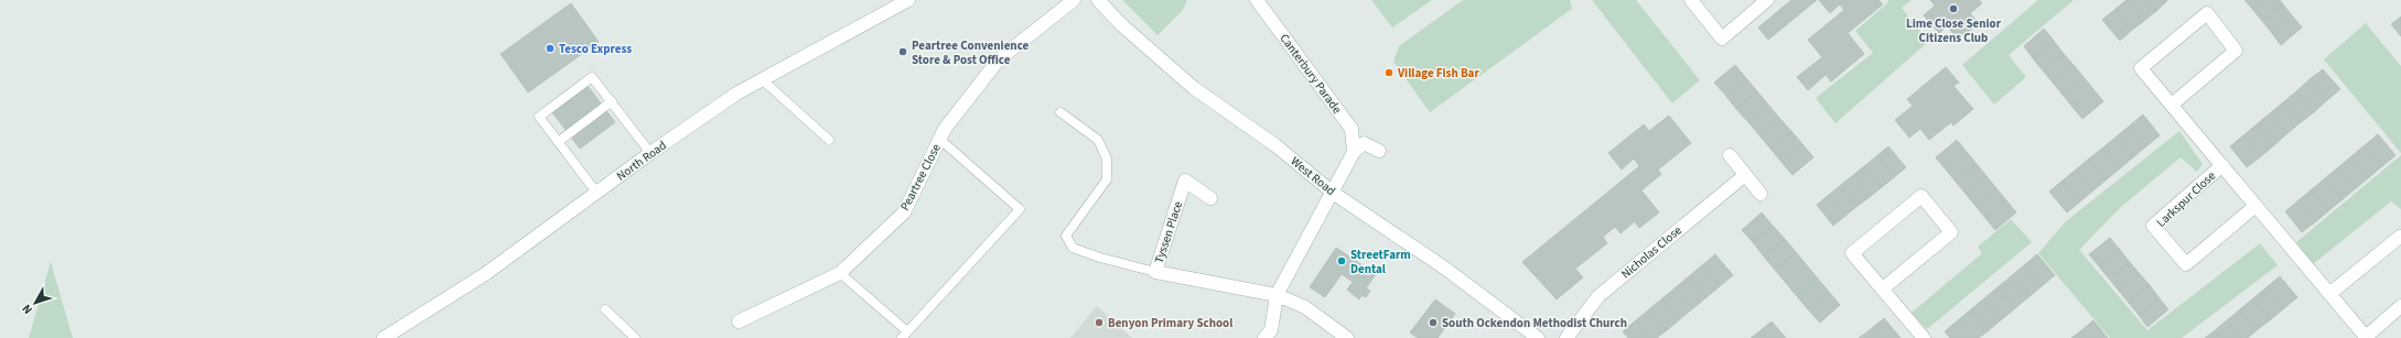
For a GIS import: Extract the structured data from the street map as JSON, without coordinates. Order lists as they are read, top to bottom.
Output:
{
  "streets": {
    "street": [
      "Canterbury Parade",
      "North Road",
      "West Road",
      "Peartree Close",
      "Larkspur Close",
      "Tyssen Place",
      "Nicholas Close"
    ]
  },
  "places": [
    "Lime Close Senior Citizens Club",
    "Tesco Express",
    "Peartree Convenience Store & Post Office",
    "Village Fish Bar",
    "StreetFarm Dental",
    "Benyon Primary School",
    "South Ockendon Methodist Church"
  ],
  "north": "bottom left"
}
